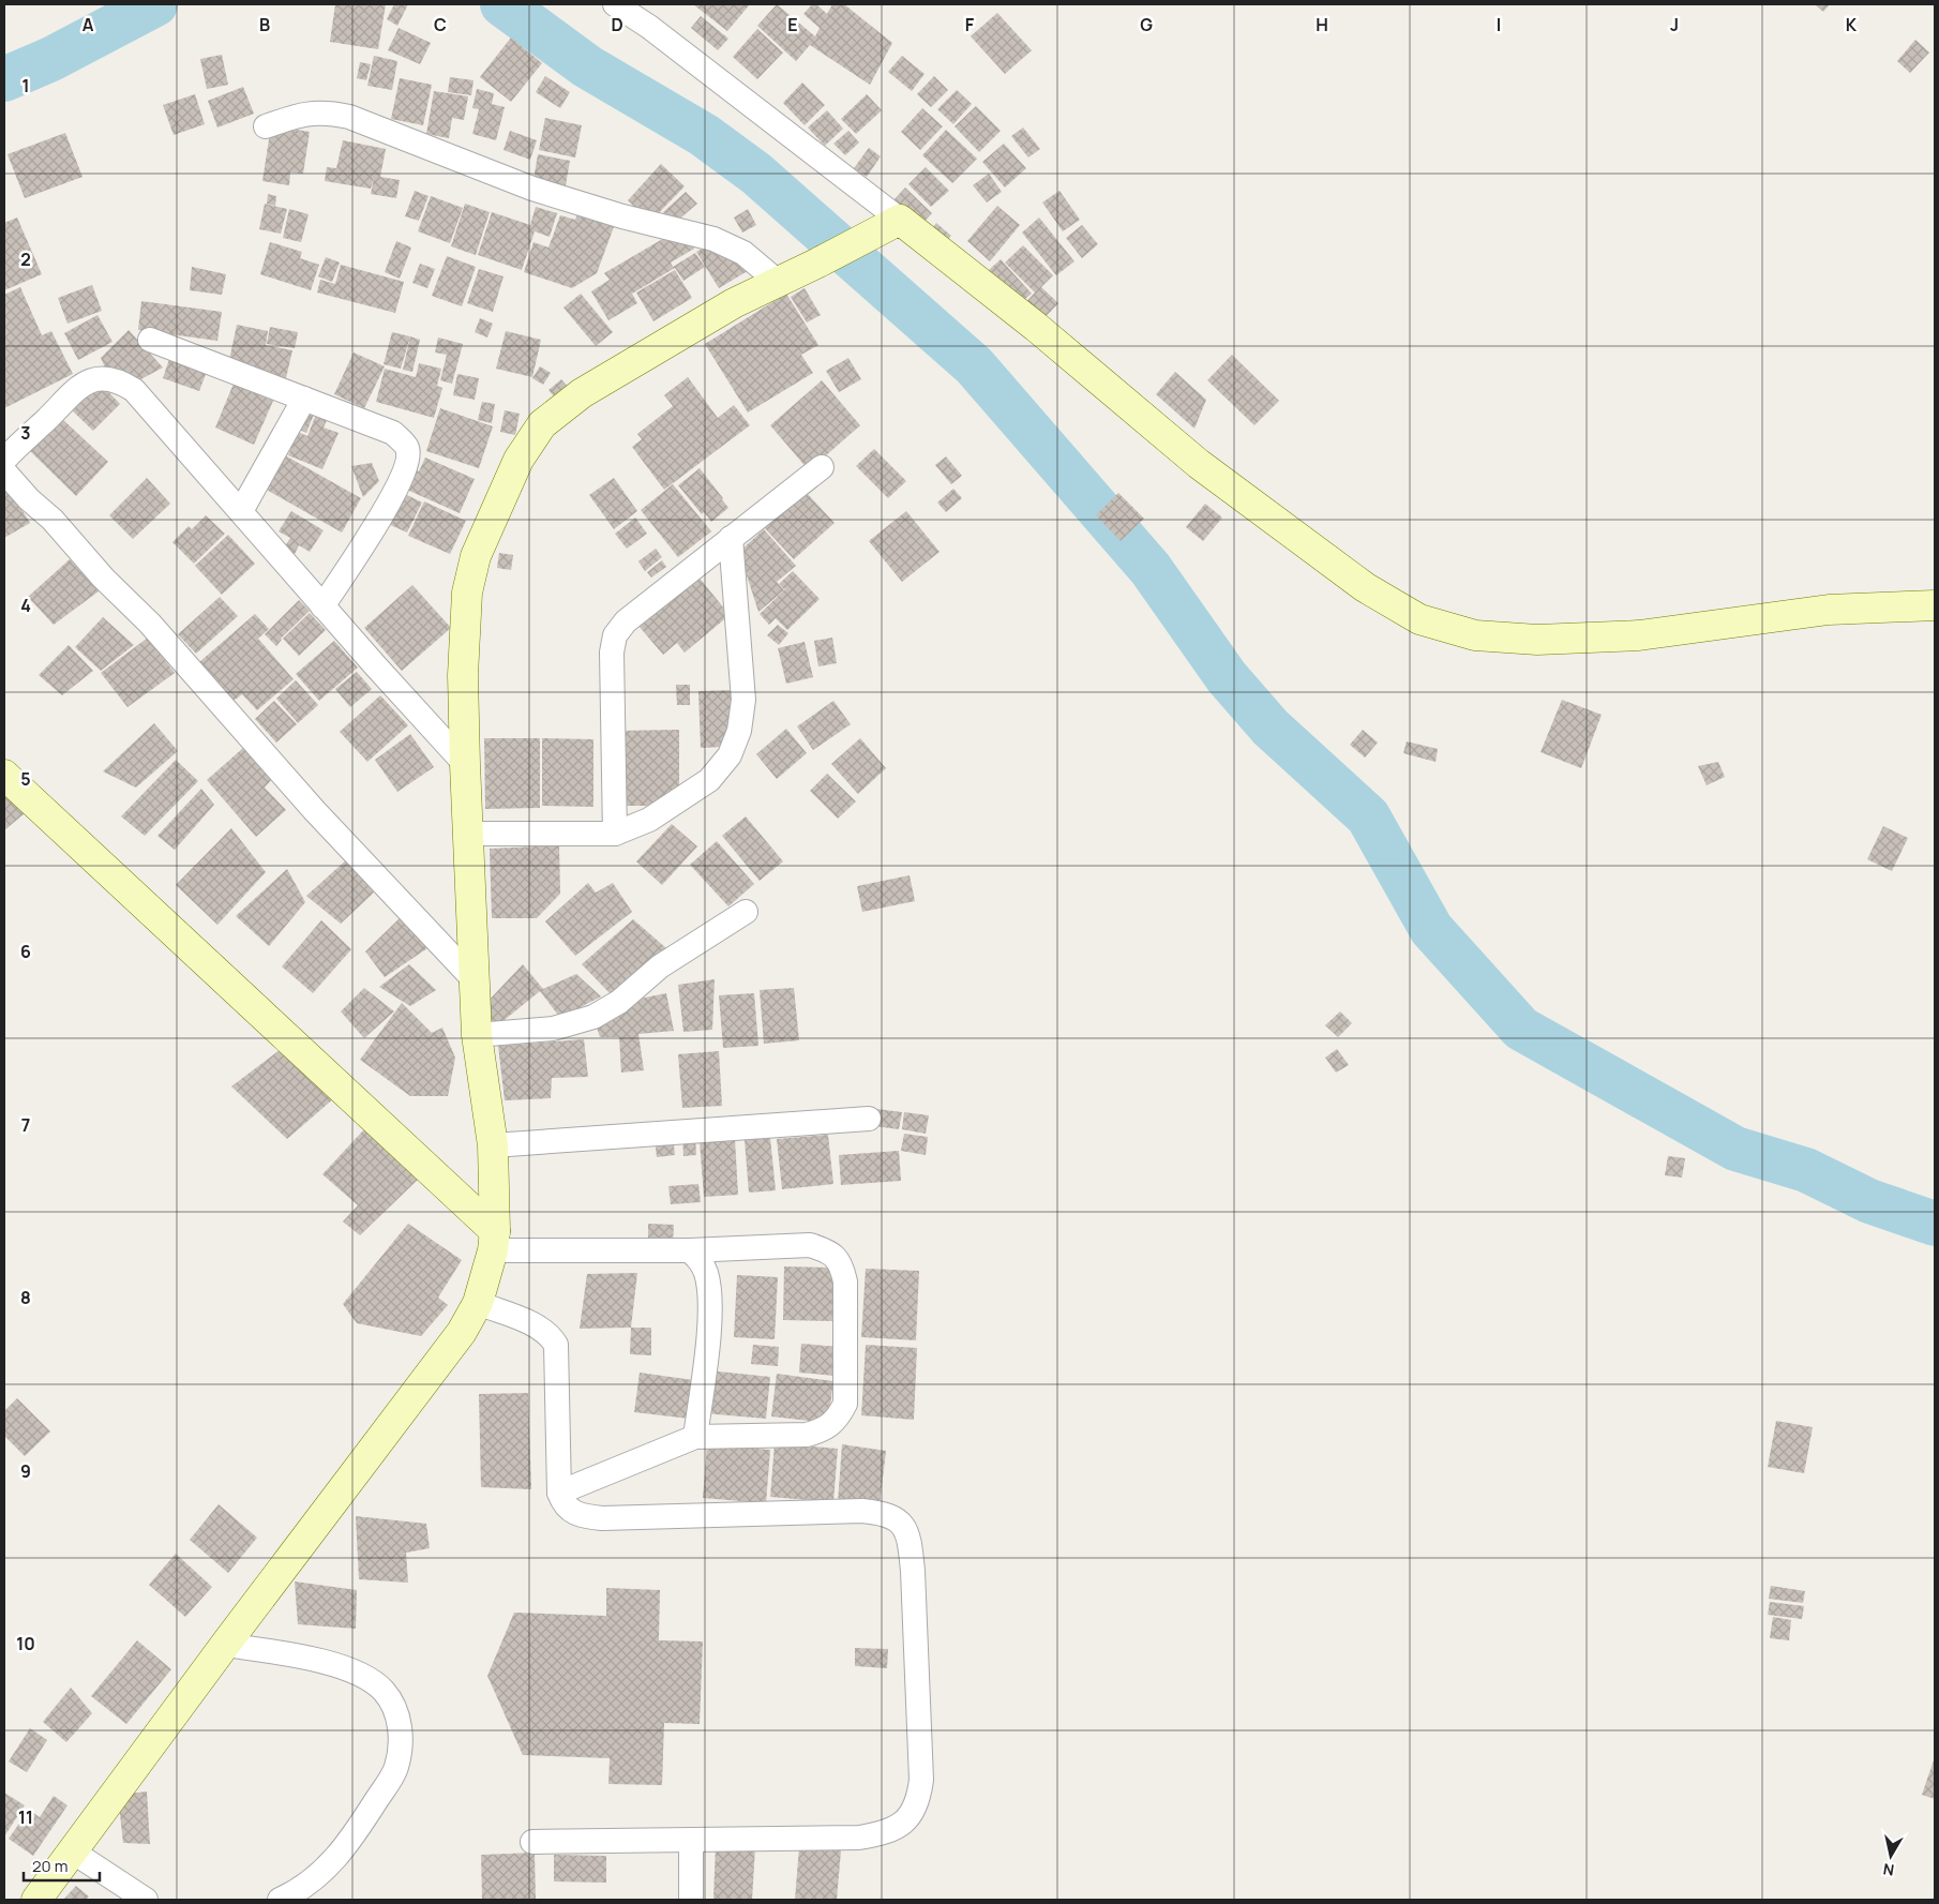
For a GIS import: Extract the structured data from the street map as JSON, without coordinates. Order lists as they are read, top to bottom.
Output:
{
  "scale_bar": "20 m",
  "north": "bottom",
  "grid": {
    "columns": [
      "A",
      "B",
      "C",
      "D",
      "E",
      "F",
      "G",
      "H",
      "I",
      "J",
      "K"
    ],
    "rows": [
      "1",
      "2",
      "3",
      "4",
      "5",
      "6",
      "7",
      "8",
      "9",
      "10",
      "11"
    ]
  }
}
